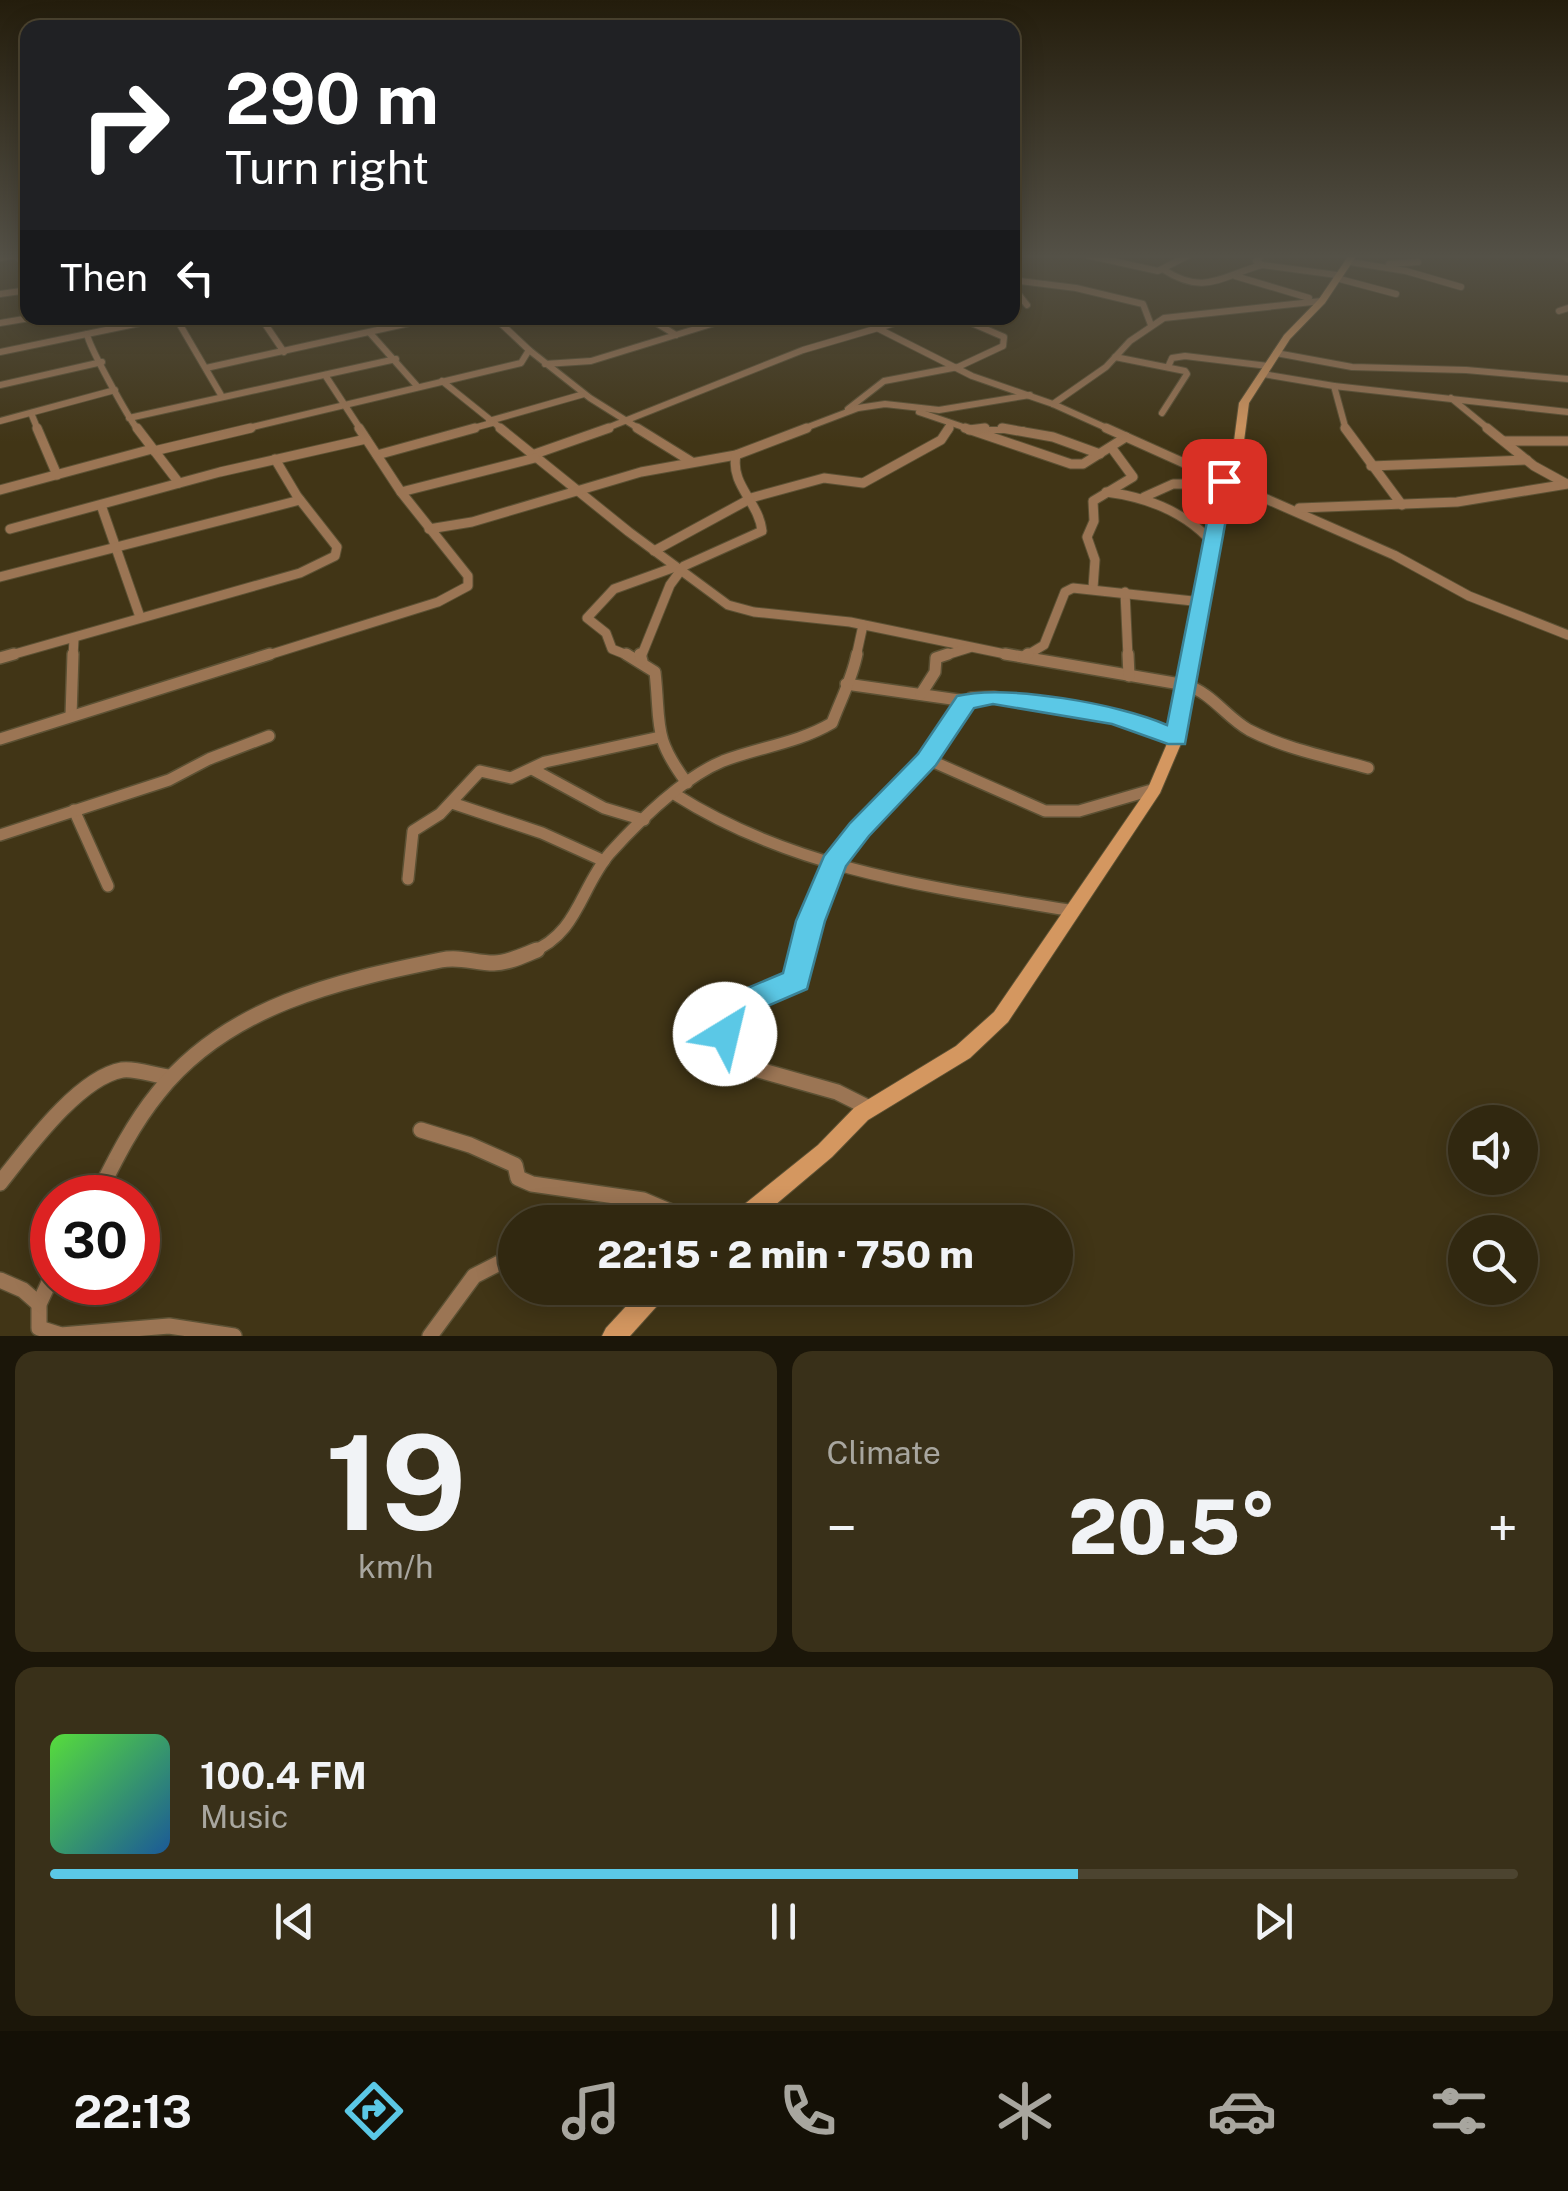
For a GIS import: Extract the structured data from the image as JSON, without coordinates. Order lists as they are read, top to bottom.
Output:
{
  "page": {
    "turn": ["290 m", "Turn right"],
    "then": "Then",
    "limit": "30",
    "trip": "22:15 · 2 min · 750 m",
    "tile": [
      ["19", "km/h"],
      "Climate"
    ],
    "heat": ["−", "20.5°", "+"],
    "song": ["100.4 FM", "Music"],
    "tabs": "22:13"
  }
}
